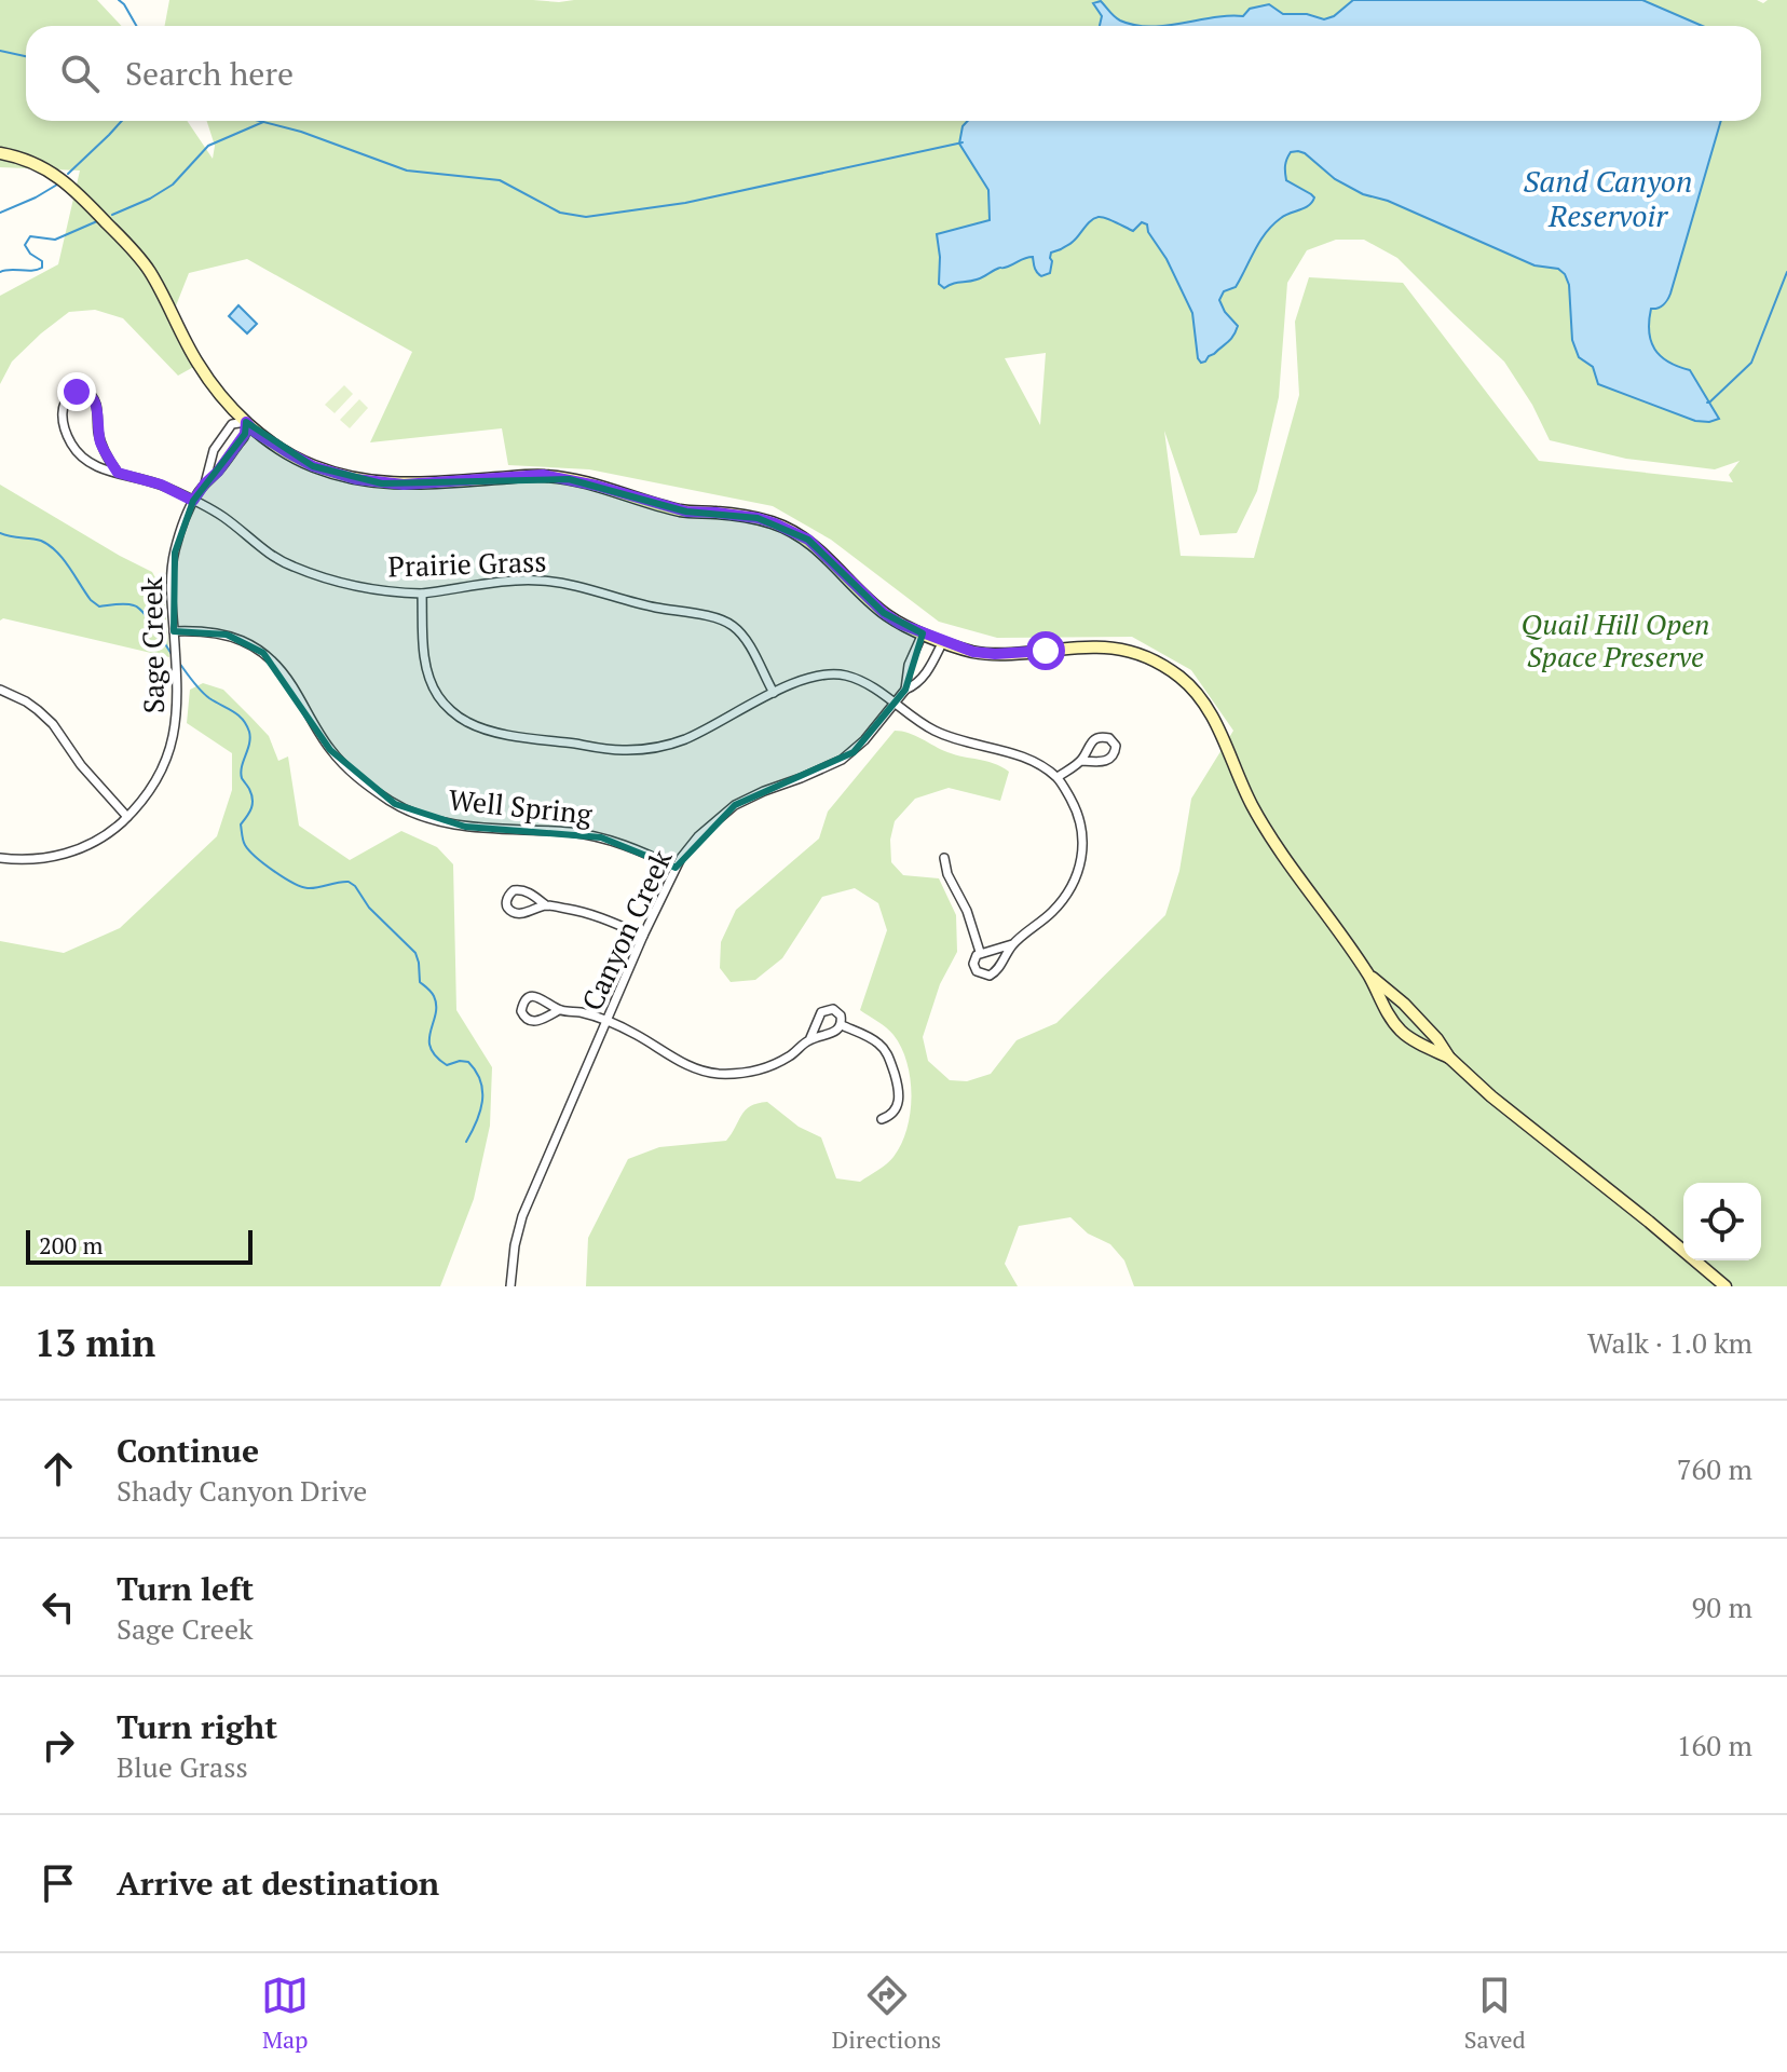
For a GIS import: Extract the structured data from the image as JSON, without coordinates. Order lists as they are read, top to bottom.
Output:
{
  "streets": {
    "street": [
      "Prairie Grass",
      "Sage Creek",
      "Well Spring",
      "Canyon Creek"
    ]
  },
  "crossings": [
    ["Prairie Grass", "Sage Creek"],
    ["Sage Creek", "Well Spring"],
    ["Well Spring", "Canyon Creek"]
  ],
  "water": ["Sand Canyon Reservoir"],
  "parks": ["Quail Hill Open Space Preserve"],
  "scale_bar": "200 m",
  "page": {
    "search": "Search here",
    "scale": "200 m",
    "heading": ["13 min", "Walk · 1.0 km"],
    "list": [
      ["Continue", "Shady Canyon Drive", "760 m"],
      ["Turn left", "Sage Creek", "90 m"],
      ["Turn right", "Blue Grass", "160 m"],
      "Arrive at destination"
    ],
    "nav": ["Map", "Directions", "Saved"]
  }
}
